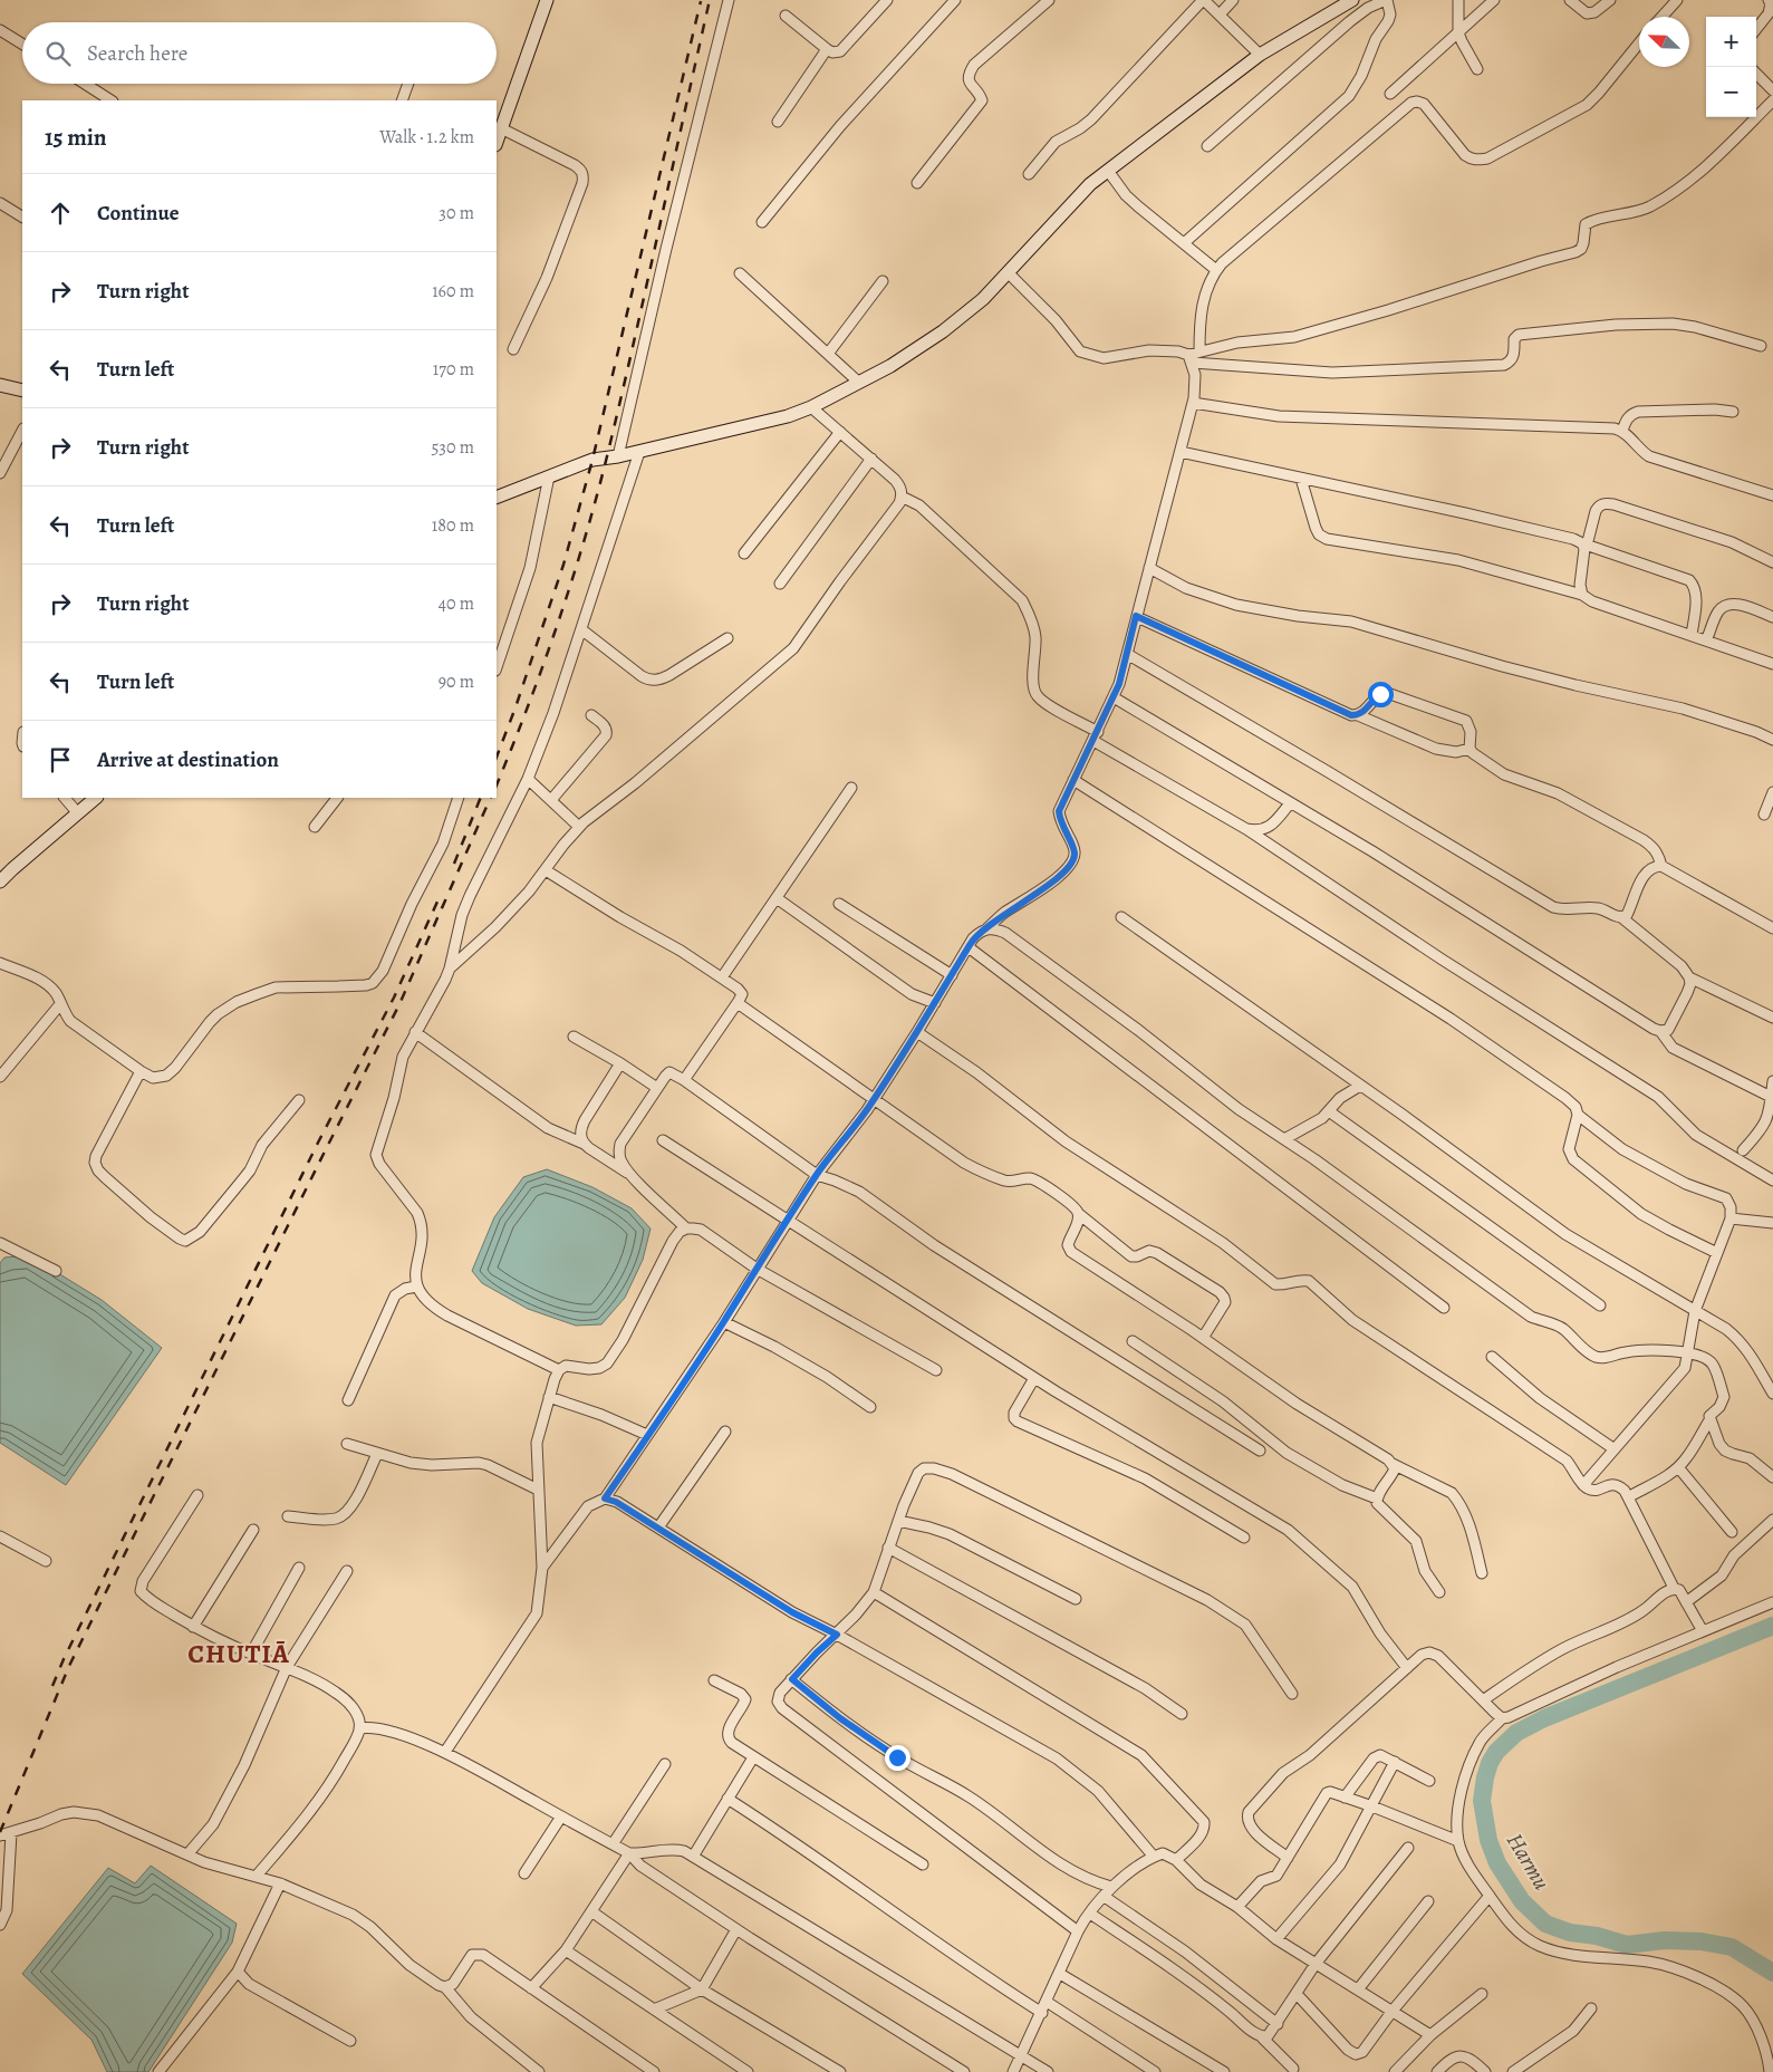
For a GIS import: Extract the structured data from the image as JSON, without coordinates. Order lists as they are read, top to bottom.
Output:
{
  "districts": ["CHUTIĀ"],
  "water": ["Harmu"],
  "north": "top left",
  "page": {
    "map_buttons": ["+", "−"],
    "search": "Search here",
    "heading": ["15 min", "Walk · 1.2 km"],
    "list": [
      ["Continue", "30 m"],
      ["Turn right", "160 m"],
      ["Turn left", "170 m"],
      ["Turn right", "530 m"],
      ["Turn left", "180 m"],
      ["Turn right", "40 m"],
      ["Turn left", "90 m"],
      "Arrive at destination"
    ]
  }
}
